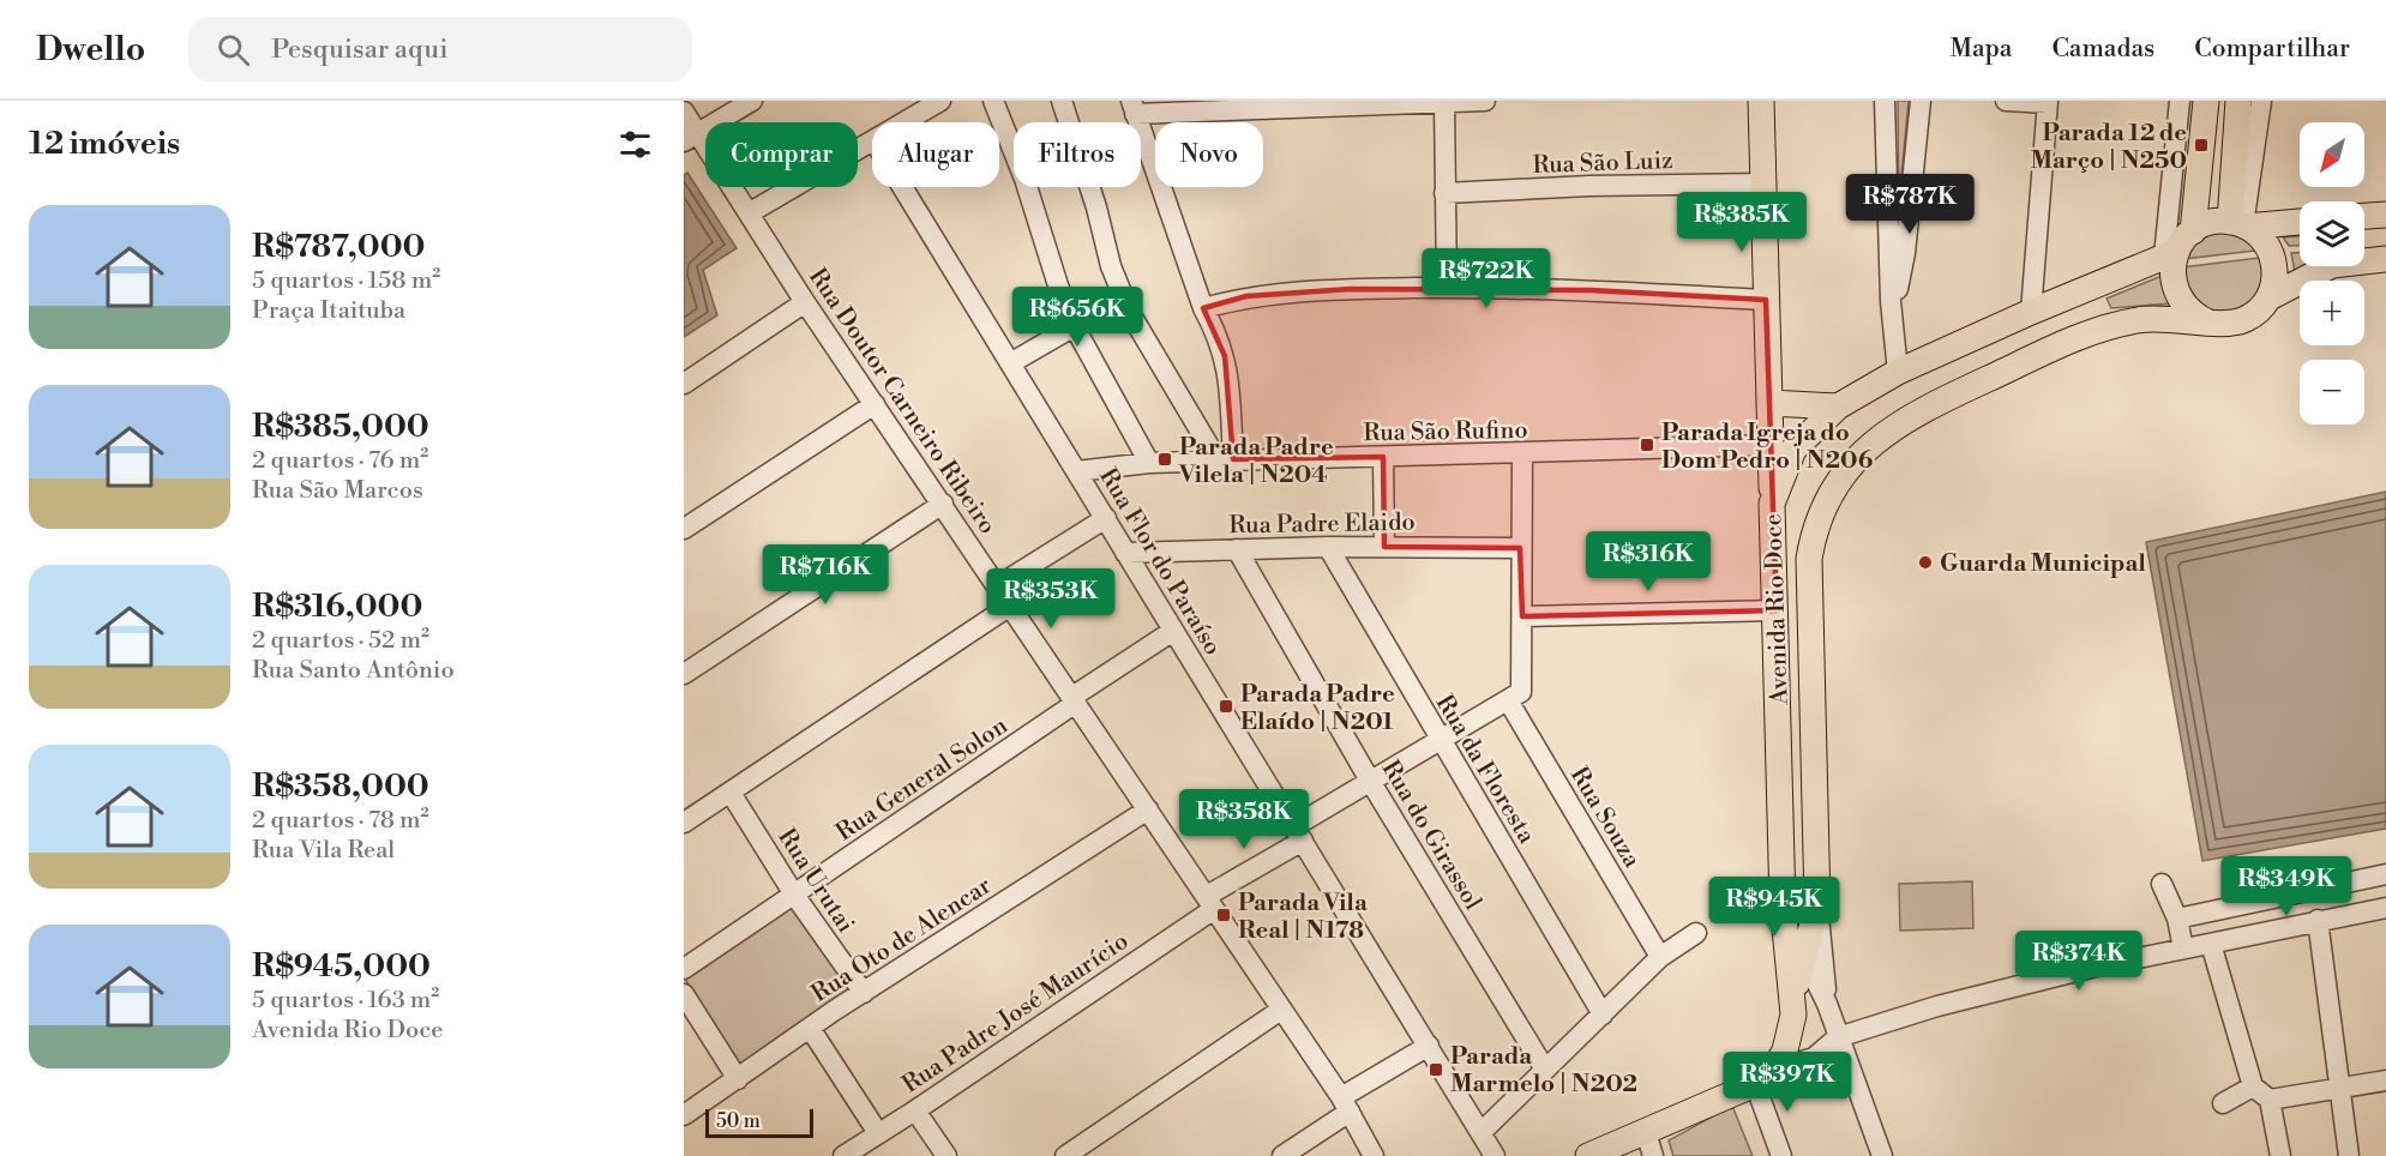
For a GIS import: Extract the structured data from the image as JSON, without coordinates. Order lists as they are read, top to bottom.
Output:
{
  "streets": {
    "main road": ["Avenida Rio Doce"],
    "street": [
      "Rua São Luiz",
      "Rua Doutor Carneiro Ribeiro",
      "Rua São Rufino",
      "Rua Padre Elaido",
      "Rua Flor do Paraíso",
      "Rua da Floresta",
      "Rua General Solon",
      "Rua Souza",
      "Rua do Girassol",
      "Rua Urutai",
      "Rua Oto de Alencar",
      "Rua Padre José Maurício"
    ]
  },
  "crossings": [
    ["Rua Doutor Carneiro Ribeiro", "Rua General Solon"],
    ["Rua Doutor Carneiro Ribeiro", "Rua Oto de Alencar"],
    ["Rua Doutor Carneiro Ribeiro", "Rua Padre José Maurício"],
    ["Rua São Rufino", "Rua Flor do Paraíso"],
    ["Rua Padre Elaido", "Rua Flor do Paraíso"],
    ["Rua Padre Elaido", "Rua da Floresta"],
    ["Rua Padre Elaido", "Rua do Girassol"],
    ["Rua Flor do Paraíso", "Rua General Solon"],
    ["Rua Flor do Paraíso", "Rua Padre José Maurício"],
    ["Rua da Floresta", "Rua Padre José Maurício"],
    ["Rua General Solon", "Rua Urutai"],
    ["Rua Souza", "Rua Padre José Maurício"],
    ["Rua do Girassol", "Rua Padre José Maurício"],
    ["Rua Urutai", "Rua Oto de Alencar"]
  ],
  "places": {
    "transit": [
      "Parada 12 de Março | N250",
      "Parada Igreja do Dom Pedro | N206",
      "Parada Padre Vilela | N204",
      "Parada Padre Elaído | N201",
      "Parada Vila Real | N178",
      "Parada Marmelo | N202"
    ],
    "other": ["Guarda Municipal"]
  },
  "scale_bar": "50 m",
  "north": "bottom left",
  "page": {
    "header": "Dwello",
    "search": "Pesquisar aqui",
    "nav": ["Mapa", "Camadas", "Compartilhar"],
    "heading": "12 imóveis",
    "map_buttons": ["+", "−"],
    "chip": [
      "Comprar",
      "Alugar",
      "Filtros",
      "Novo"
    ],
    "price": [
      "R$787K",
      "R$385K",
      "R$722K",
      "R$656K",
      "R$316K",
      "R$716K",
      "R$353K",
      "R$358K",
      "R$349K",
      "R$945K",
      "R$374K",
      "R$397K"
    ],
    "list": [
      {
        "name": "R$787,000",
        "note": "5 quartos · 158 m² · Praça Itaituba"
      },
      {
        "name": "R$385,000",
        "note": "2 quartos · 76 m² · Rua São Marcos"
      },
      {
        "name": "R$316,000",
        "note": "2 quartos · 52 m² · Rua Santo Antônio"
      },
      {
        "name": "R$358,000",
        "note": "2 quartos · 78 m² · Rua Vila Real"
      },
      {
        "name": "R$945,000",
        "note": "5 quartos · 163 m² · Avenida Rio Doce"
      }
    ],
    "scale": "50 m"
  }
}
